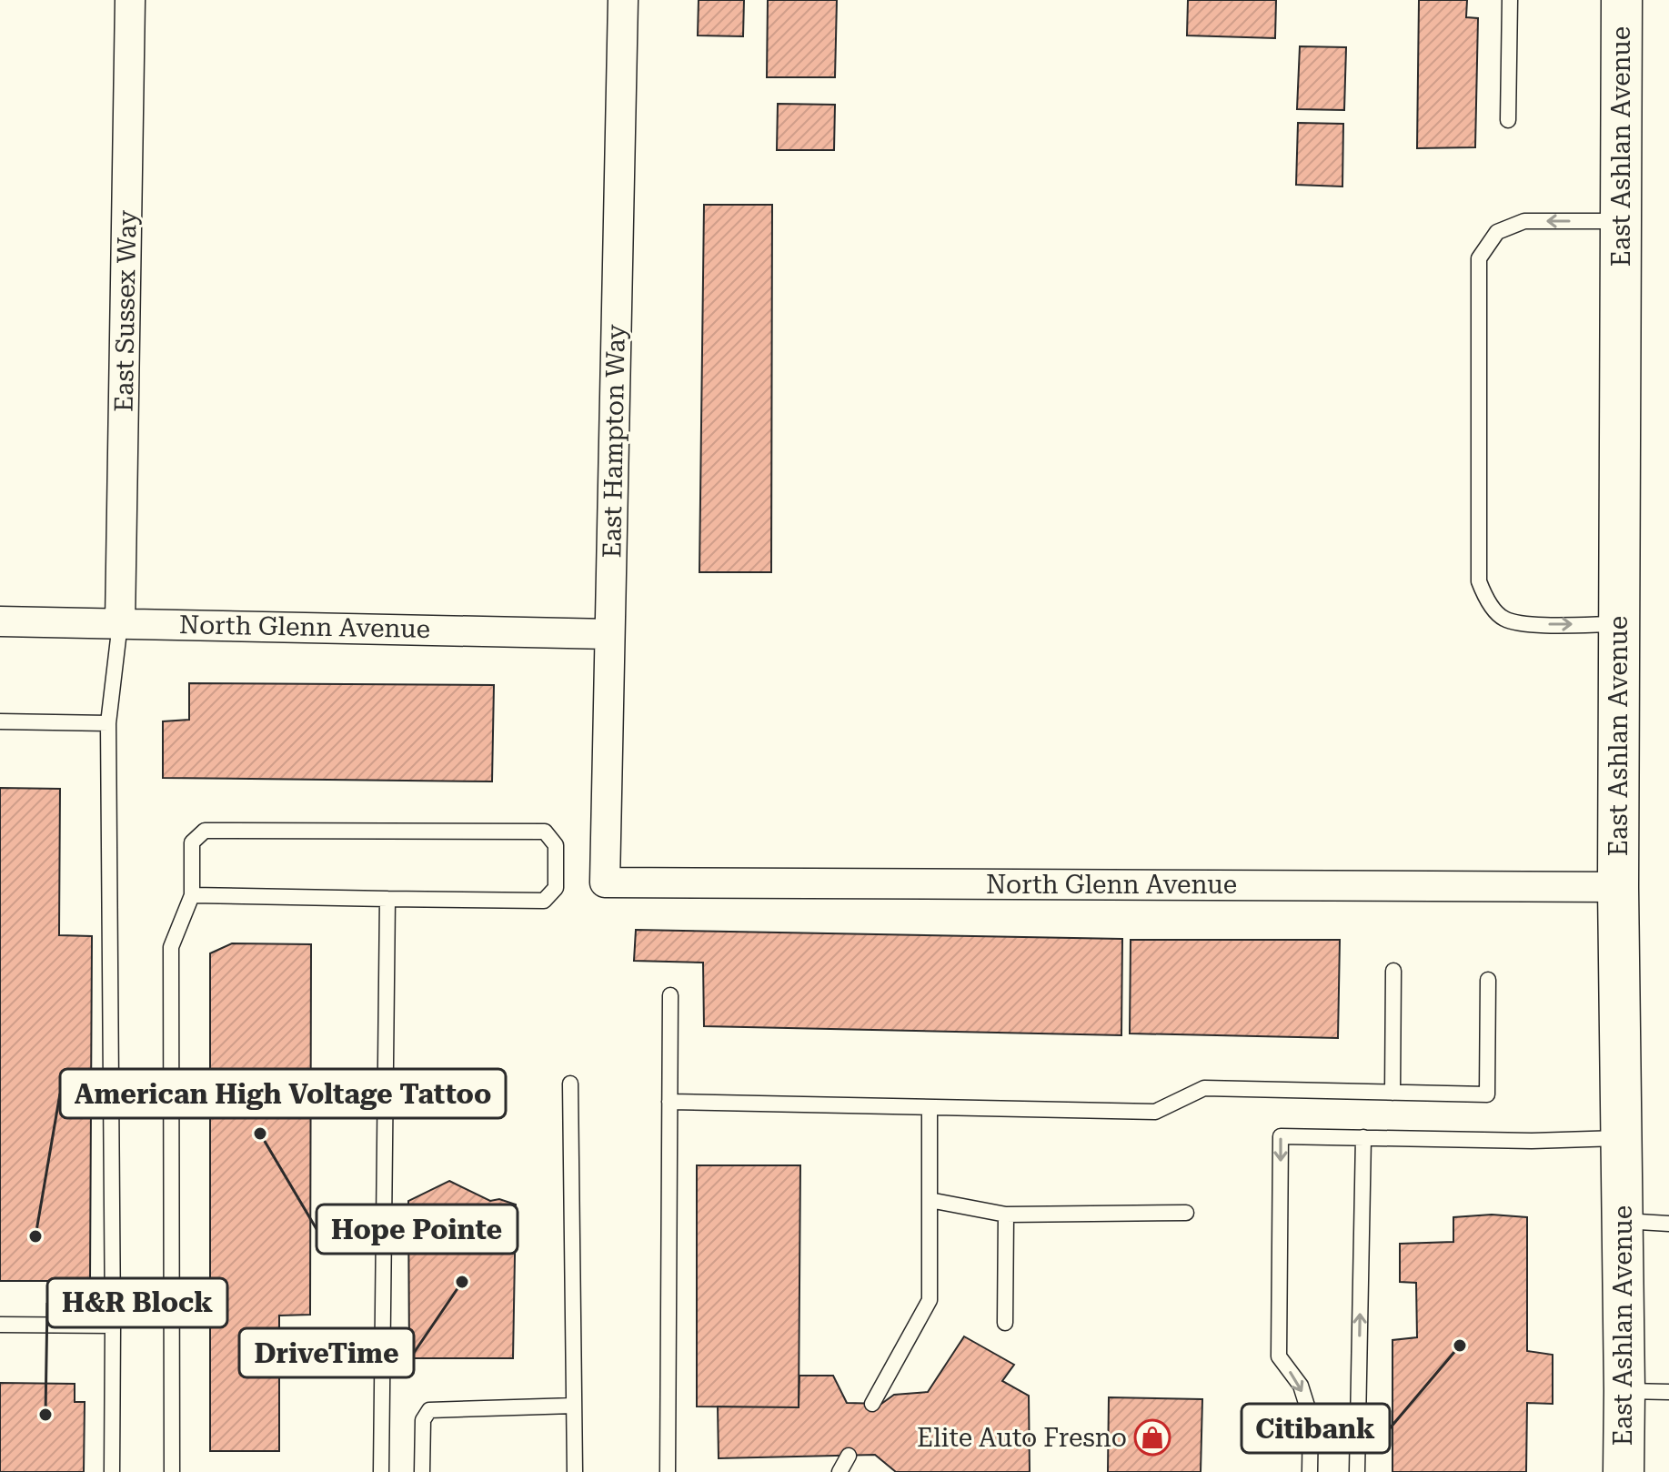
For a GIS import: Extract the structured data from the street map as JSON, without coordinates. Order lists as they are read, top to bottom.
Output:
{
  "streets": {
    "main road": ["East Ashlan Avenue"],
    "street": ["East Sussex Way", "East Hampton Way", "North Glenn Avenue"]
  },
  "crossings": [
    ["East Ashlan Avenue", "North Glenn Avenue"],
    ["East Sussex Way", "North Glenn Avenue"],
    ["East Hampton Way", "North Glenn Avenue"]
  ],
  "places": {
    "other": [
      "Hope Pointe",
      "American High Voltage Tattoo",
      "DriveTime",
      "Citibank",
      "H&R Block"
    ],
    "shop": ["Elite Auto Fresno"]
  }
}
